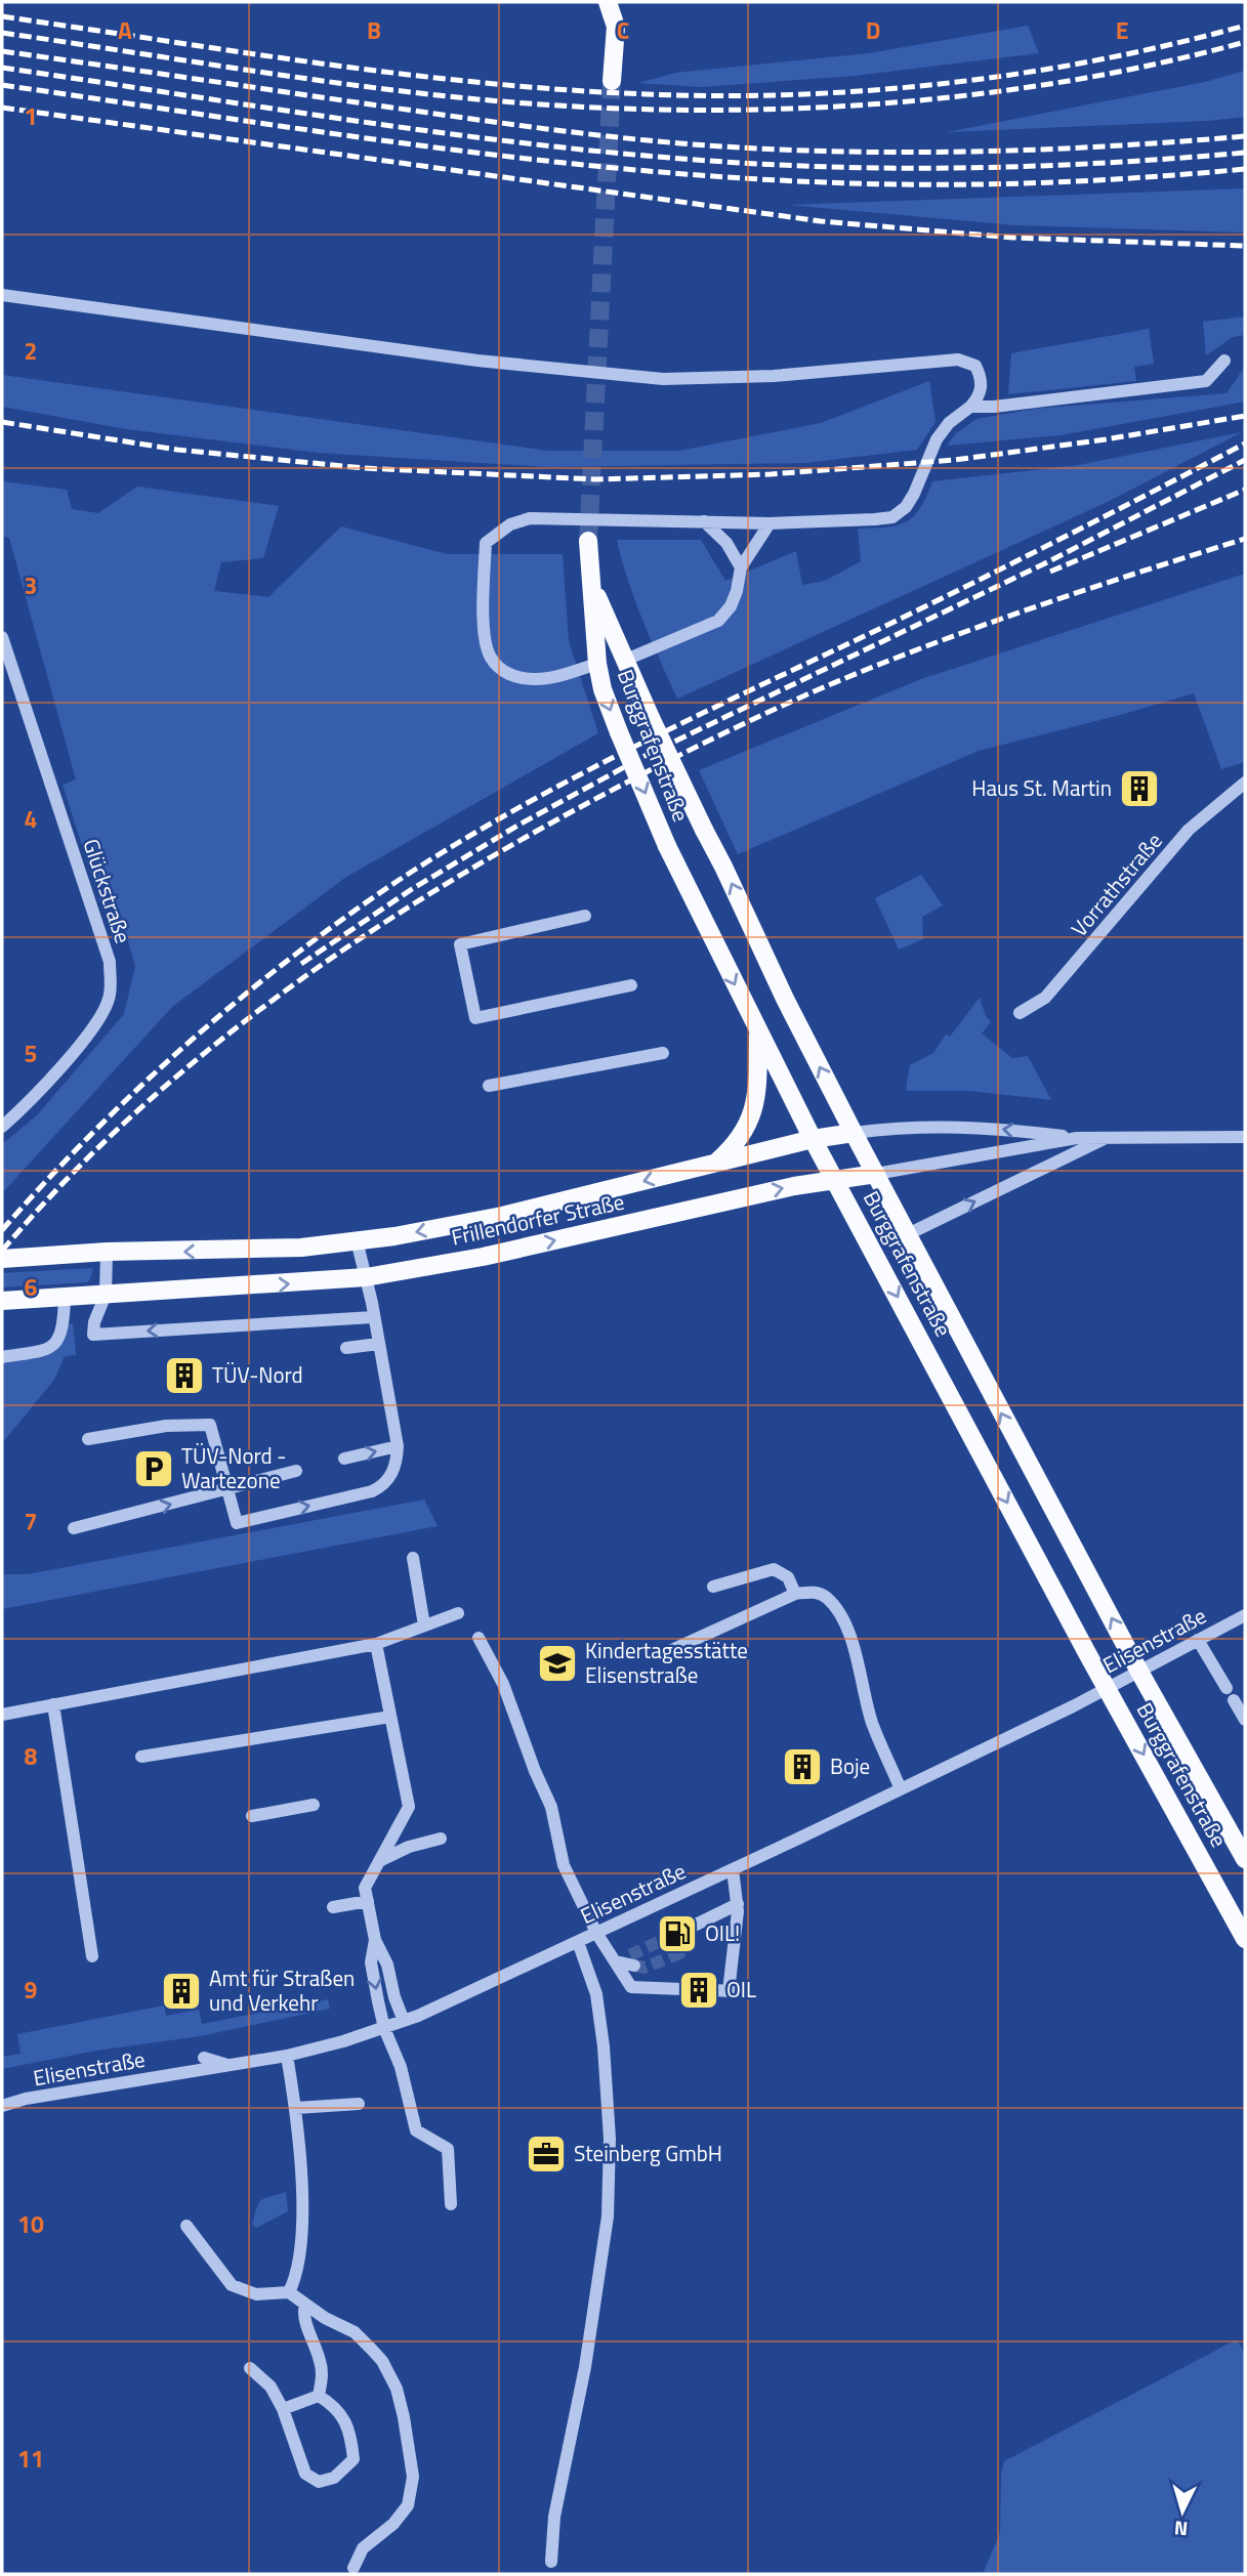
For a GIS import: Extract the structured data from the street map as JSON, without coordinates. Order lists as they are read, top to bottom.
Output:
{
  "streets": {
    "main road": ["Burggrafenstraße", "Frillendorfer Straße"],
    "street": ["Vorrathstraße", "Glückstraße", "Elisenstraße"]
  },
  "crossings": [
    ["Burggrafenstraße", "Frillendorfer Straße"],
    ["Burggrafenstraße", "Elisenstraße"]
  ],
  "places": {
    "building": [
      "Haus St. Martin",
      "TÜV-Nord",
      "Boje",
      "OIL",
      "Amt für Straßen und Verkehr"
    ],
    "parking": ["TÜV-Nord - Wartezone"],
    "school or university": ["Kindertagesstätte Elisenstraße"],
    "fuel station": ["OIL!"],
    "office": ["Steinberg GmbH"]
  },
  "north": "bottom",
  "grid": {
    "columns": [
      "A",
      "B",
      "C",
      "D",
      "E"
    ],
    "rows": [
      "1",
      "2",
      "3",
      "4",
      "5",
      "6",
      "7",
      "8",
      "9",
      "10",
      "11"
    ]
  }
}
